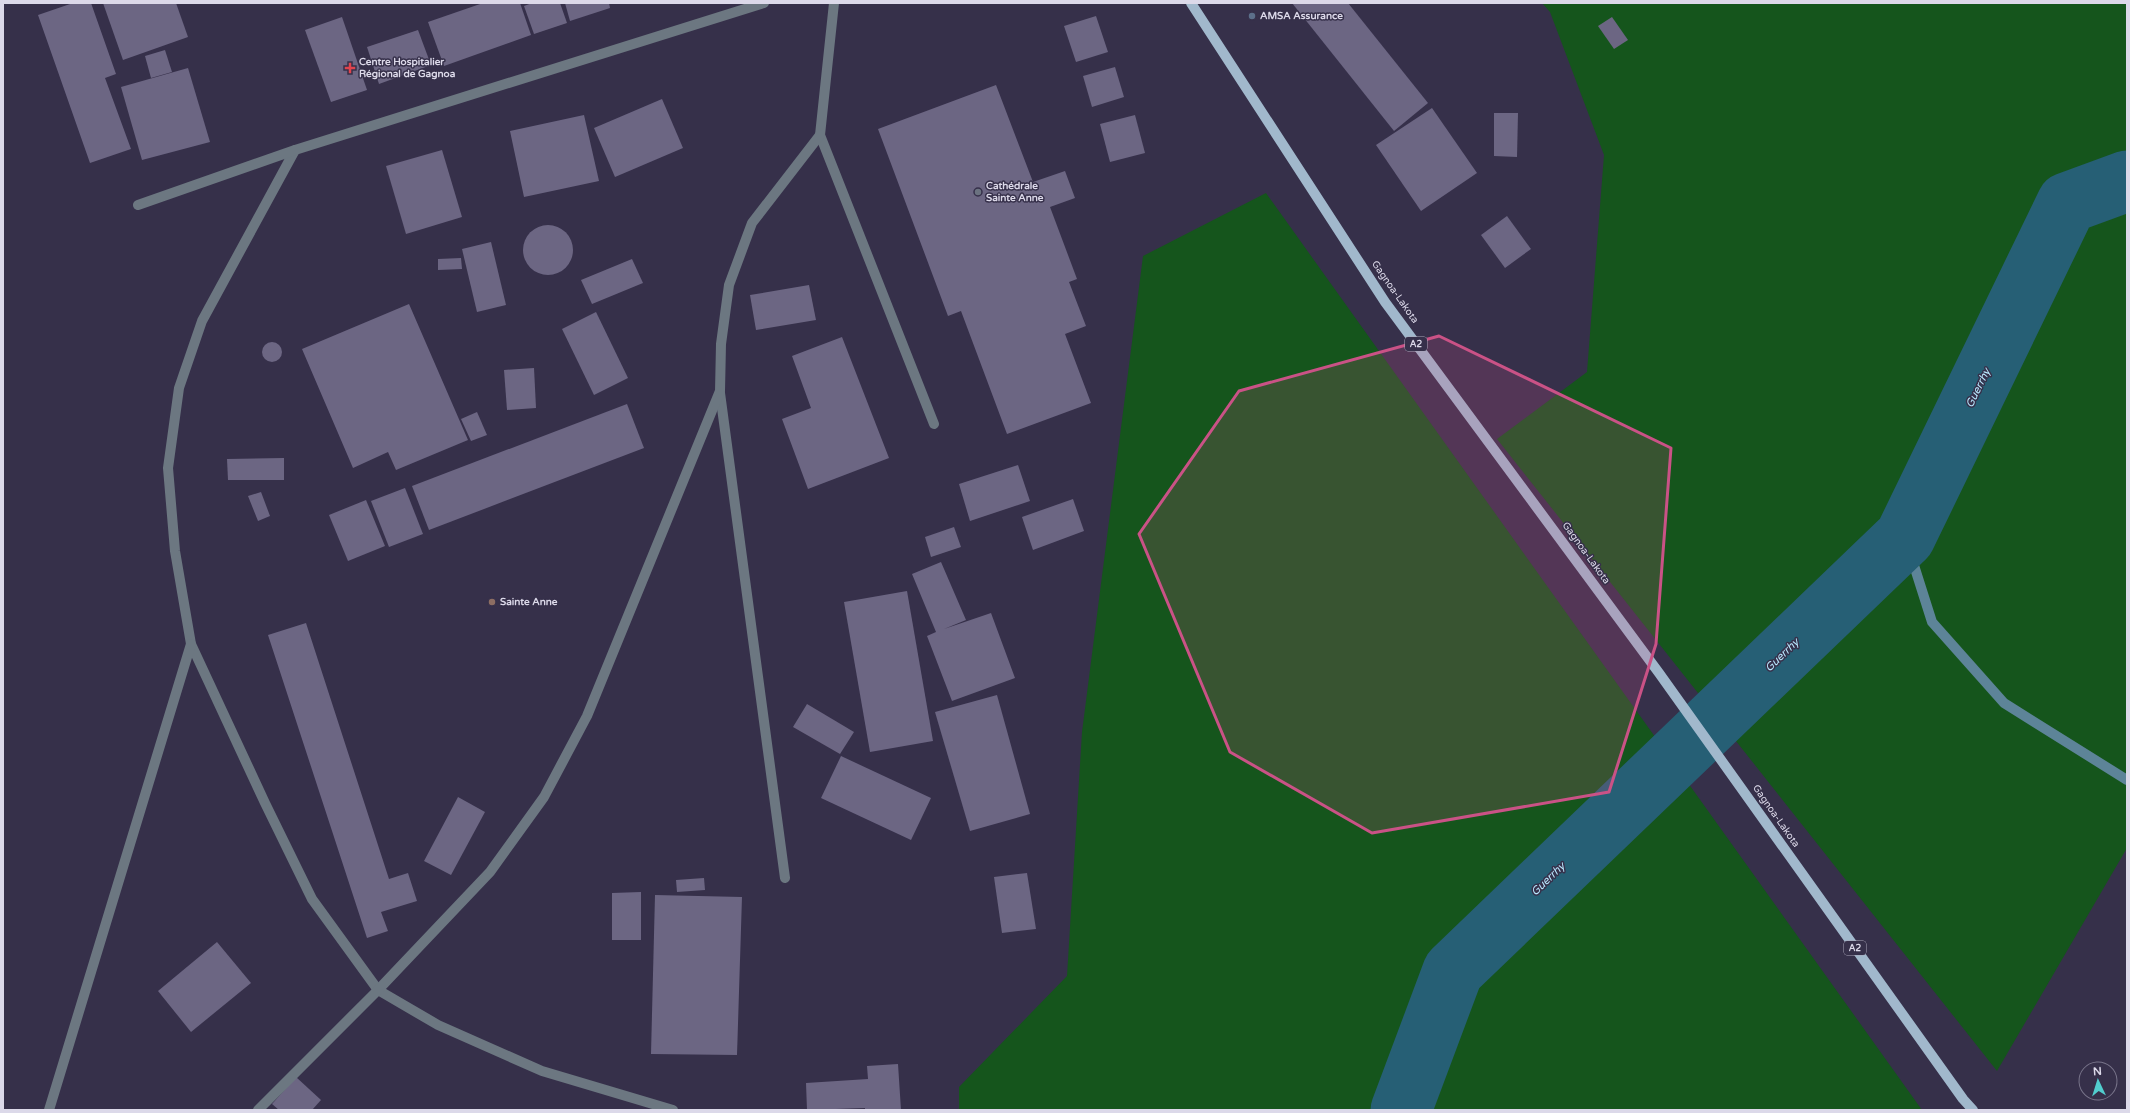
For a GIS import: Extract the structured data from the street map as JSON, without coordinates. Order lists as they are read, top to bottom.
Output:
{
  "streets": {
    "main road": ["Gagnoa-Lakota", "A2"]
  },
  "water": ["Guerrhy"],
  "places": {
    "other": ["AMSA Assurance", "Cathédrale Sainte Anne", "Sainte Anne"],
    "health": ["Centre Hospitalier Régional de Gagnoa"]
  },
  "north": "top"
}
